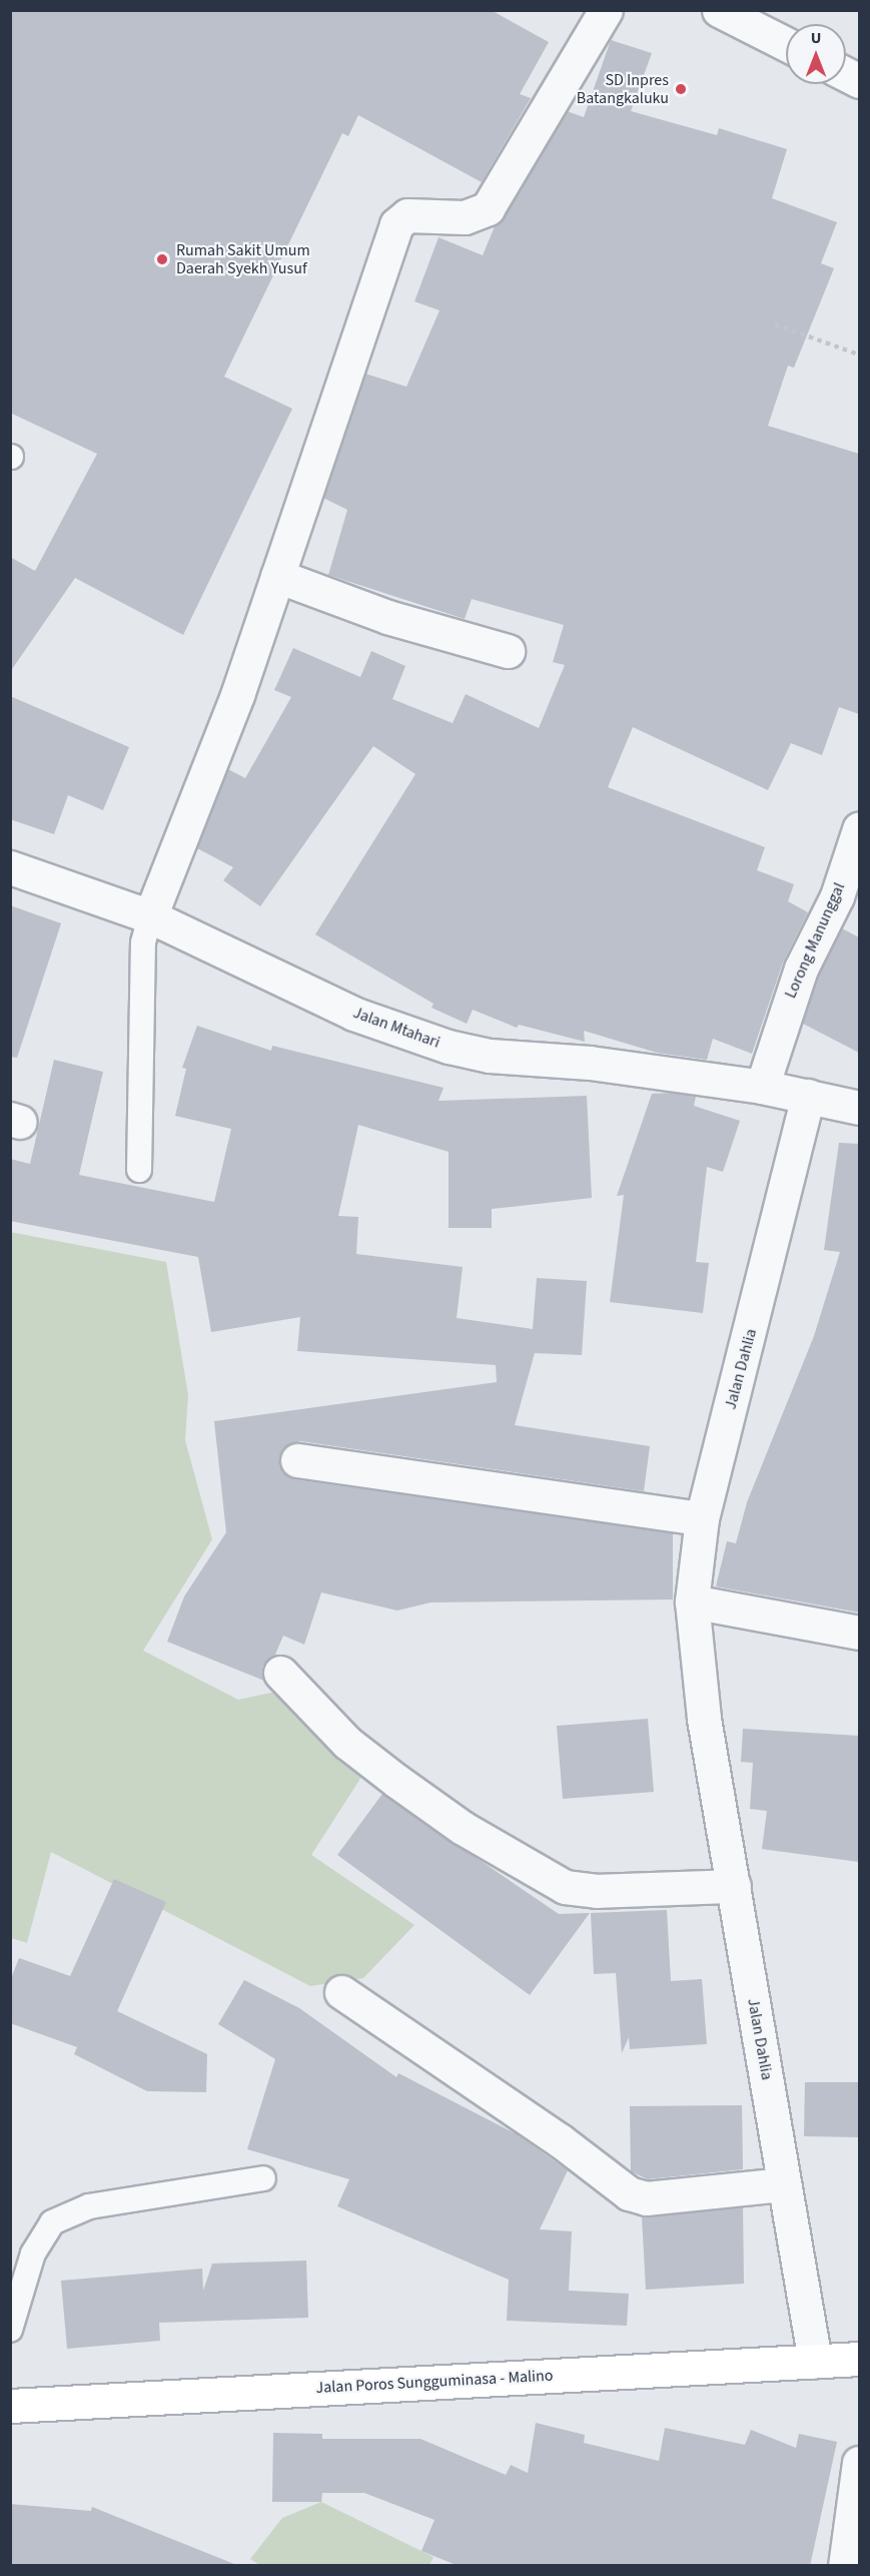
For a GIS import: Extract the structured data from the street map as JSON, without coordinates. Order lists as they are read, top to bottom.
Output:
{
  "streets": {
    "main road": ["Jalan Poros Sungguminasa - Malino"],
    "street": ["Lorong Manunggal", "Jalan Mtahari", "Jalan Dahlia"]
  },
  "crossings": [
    ["Lorong Manunggal", "Jalan Mtahari"],
    ["Jalan Mtahari", "Jalan Dahlia"],
    ["Jalan Dahlia", "Jalan Poros Sungguminasa - Malino"]
  ],
  "places": ["SD Inpres Batangkaluku", "Rumah Sakit Umum Daerah Syekh Yusuf"],
  "north": "top"
}
